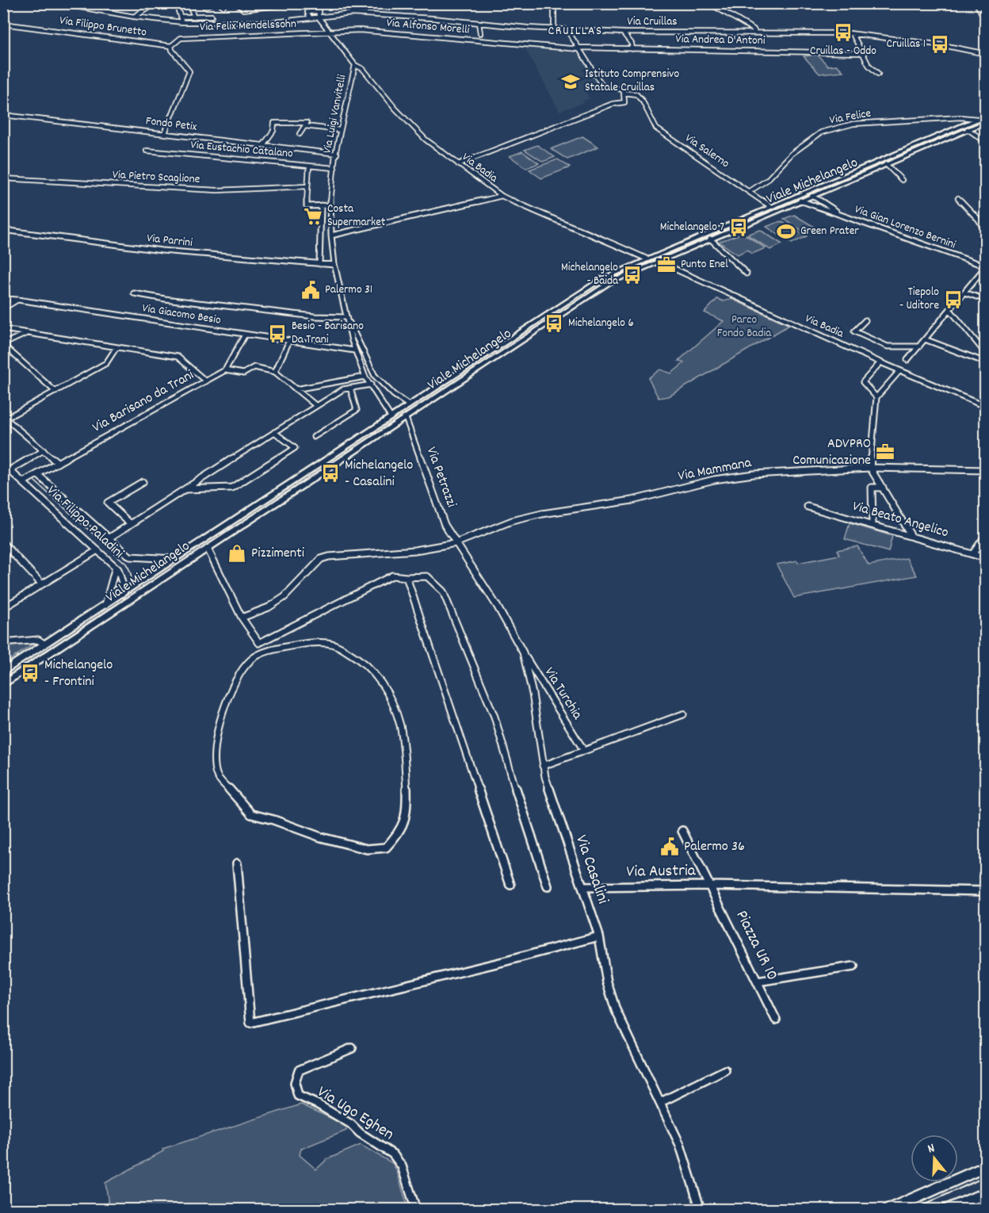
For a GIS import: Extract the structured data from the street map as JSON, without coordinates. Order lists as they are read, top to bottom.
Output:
{
  "streets": {
    "street": [
      "Via Cruillas",
      "Via Felix Mendelssohn",
      "Via Filippo Brunetto",
      "Via Alfonso Morelli",
      "Via Andrea D'Antoni",
      "Via Luigi Vanvitelli",
      "Via Felice",
      "Fondo Petix",
      "Via Eustachio Catalano",
      "Via Salerno",
      "Via Badia",
      "Via Pietro Scaglione",
      "Viale Michelangelo",
      "Via Gian Lorenzo Bernini",
      "Via Parrini",
      "Via Giacomo Besio",
      "Via Barisano da Trani",
      "Via Mammana",
      "Via Petrazzi",
      "Via Beato Angelico",
      "Via Filippo Paladini",
      "Via Turchia",
      "Via Casalini",
      "Via Austria",
      "Piazza UR 10",
      "Via Ugo Eghen"
    ]
  },
  "crossings": [
    ["Via Cruillas", "Via Salerno"],
    ["Via Cruillas", "Via Badia"],
    ["Via Felix Mendelssohn", "Via Filippo Brunetto"],
    ["Via Felix Mendelssohn", "Via Alfonso Morelli"],
    ["Via Felix Mendelssohn", "Via Badia"],
    ["Via Alfonso Morelli", "Via Andrea D'Antoni"],
    ["Via Alfonso Morelli", "Via Salerno"],
    ["Via Alfonso Morelli", "Via Badia"],
    ["Via Andrea D'Antoni", "Via Salerno"],
    ["Via Luigi Vanvitelli", "Fondo Petix"],
    ["Via Luigi Vanvitelli", "Via Eustachio Catalano"],
    ["Via Luigi Vanvitelli", "Via Badia"],
    ["Via Luigi Vanvitelli", "Via Parrini"],
    ["Via Felice", "Via Salerno"],
    ["Via Felice", "Viale Michelangelo"],
    ["Via Salerno", "Viale Michelangelo"],
    ["Via Badia", "Viale Michelangelo"],
    ["Viale Michelangelo", "Via Gian Lorenzo Bernini"],
    ["Viale Michelangelo", "Via Petrazzi"],
    ["Viale Michelangelo", "Via Filippo Paladini"],
    ["Via Barisano da Trani", "Via Filippo Paladini"],
    ["Via Mammana", "Via Petrazzi"],
    ["Via Mammana", "Via Casalini"],
    ["Via Petrazzi", "Via Casalini"],
    ["Via Turchia", "Via Casalini"],
    ["Via Casalini", "Via Austria"],
    ["Via Austria", "Piazza UR 10"]
  ],
  "districts": ["CRUILLAS"],
  "parks": ["Parco Fondo Badia"],
  "places": {
    "bus stop": [
      "Cruillas - Oddo",
      "Cruillas 1",
      "Michelangelo 7",
      "Michelangelo - Baida",
      "Tiepolo - Uditore",
      "Michelangelo 6",
      "Besio - Barisano Da Trani",
      "Michelangelo - Casalini",
      "Michelangelo - Frontini"
    ],
    "school or university": ["Istituto Comprensivo Statale Cruillas"],
    "supermarket": ["Costa Supermarket"],
    "sports": ["Green Prater"],
    "office": ["Punto Enel", "ADVPRO Comunicazione"],
    "public building": ["Palermo 31", "Palermo 36"],
    "shop": ["Pizzimenti"]
  },
  "north": "top"
}
